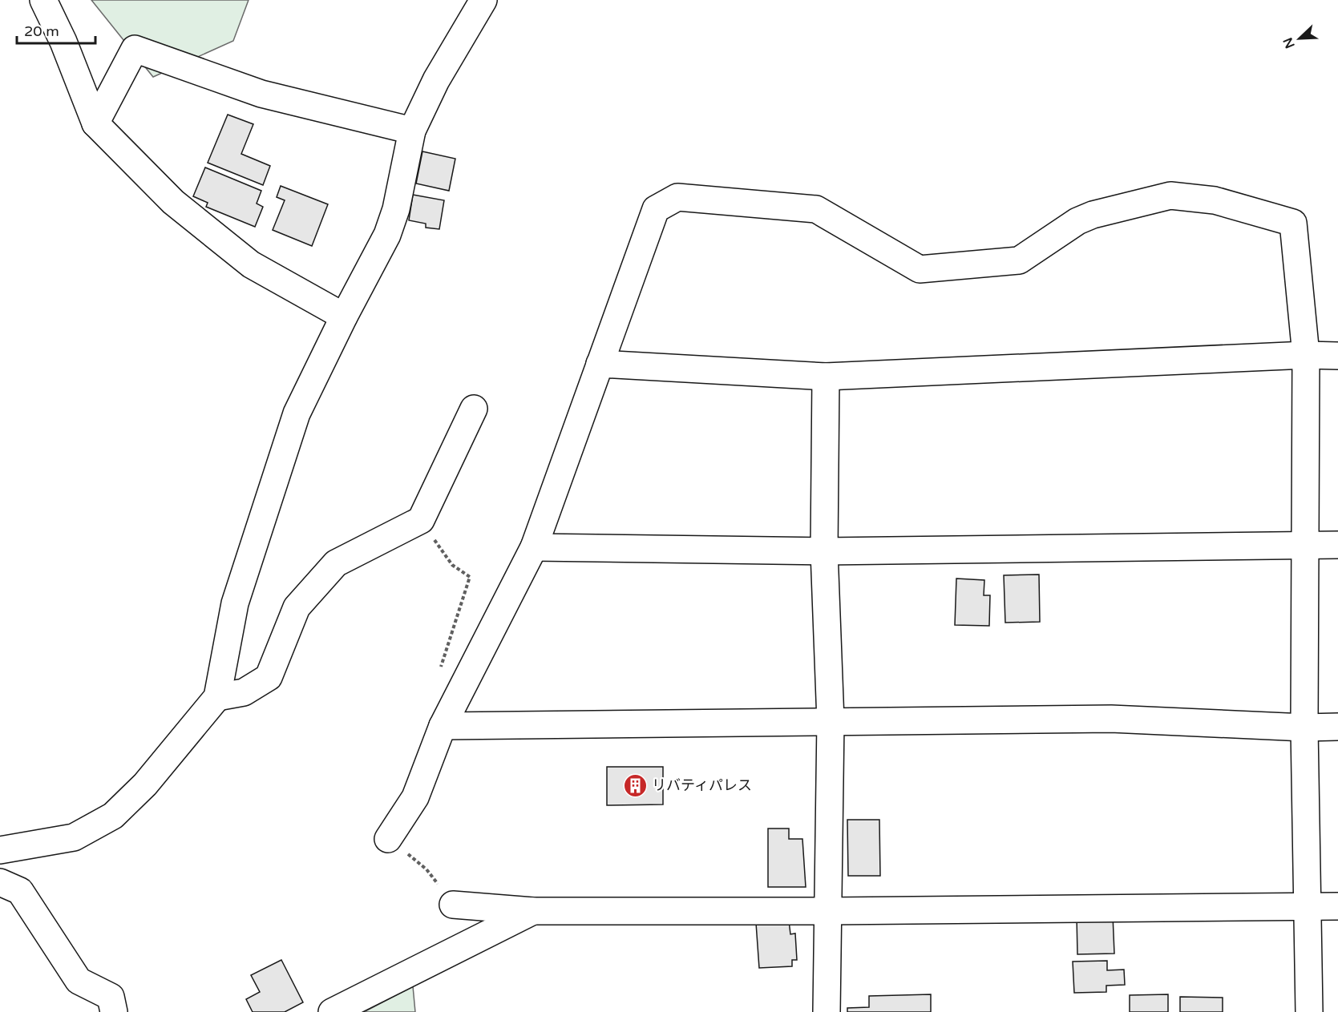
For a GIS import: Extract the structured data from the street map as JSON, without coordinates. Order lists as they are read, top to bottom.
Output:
{
  "places": {
    "building": ["リバティパレス"]
  },
  "scale_bar": "20 m",
  "north": "bottom left"
}
